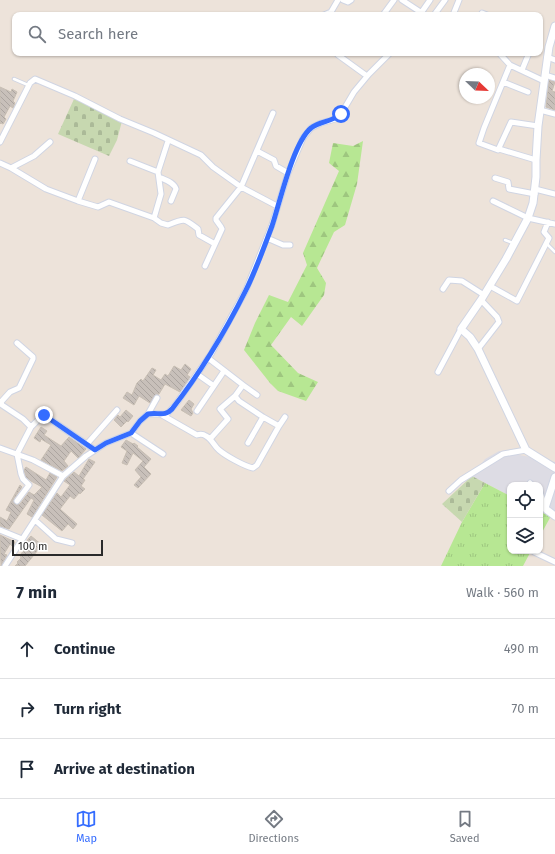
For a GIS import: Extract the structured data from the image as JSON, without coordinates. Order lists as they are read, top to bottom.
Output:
{
  "scale_bar": "100 m",
  "north": "bottom right",
  "page": {
    "search": "Search here",
    "scale": "100 m",
    "heading": ["7 min", "Walk · 560 m"],
    "list": [
      ["Continue", "490 m"],
      ["Turn right", "70 m"],
      "Arrive at destination"
    ],
    "nav": ["Map", "Directions", "Saved"]
  }
}
